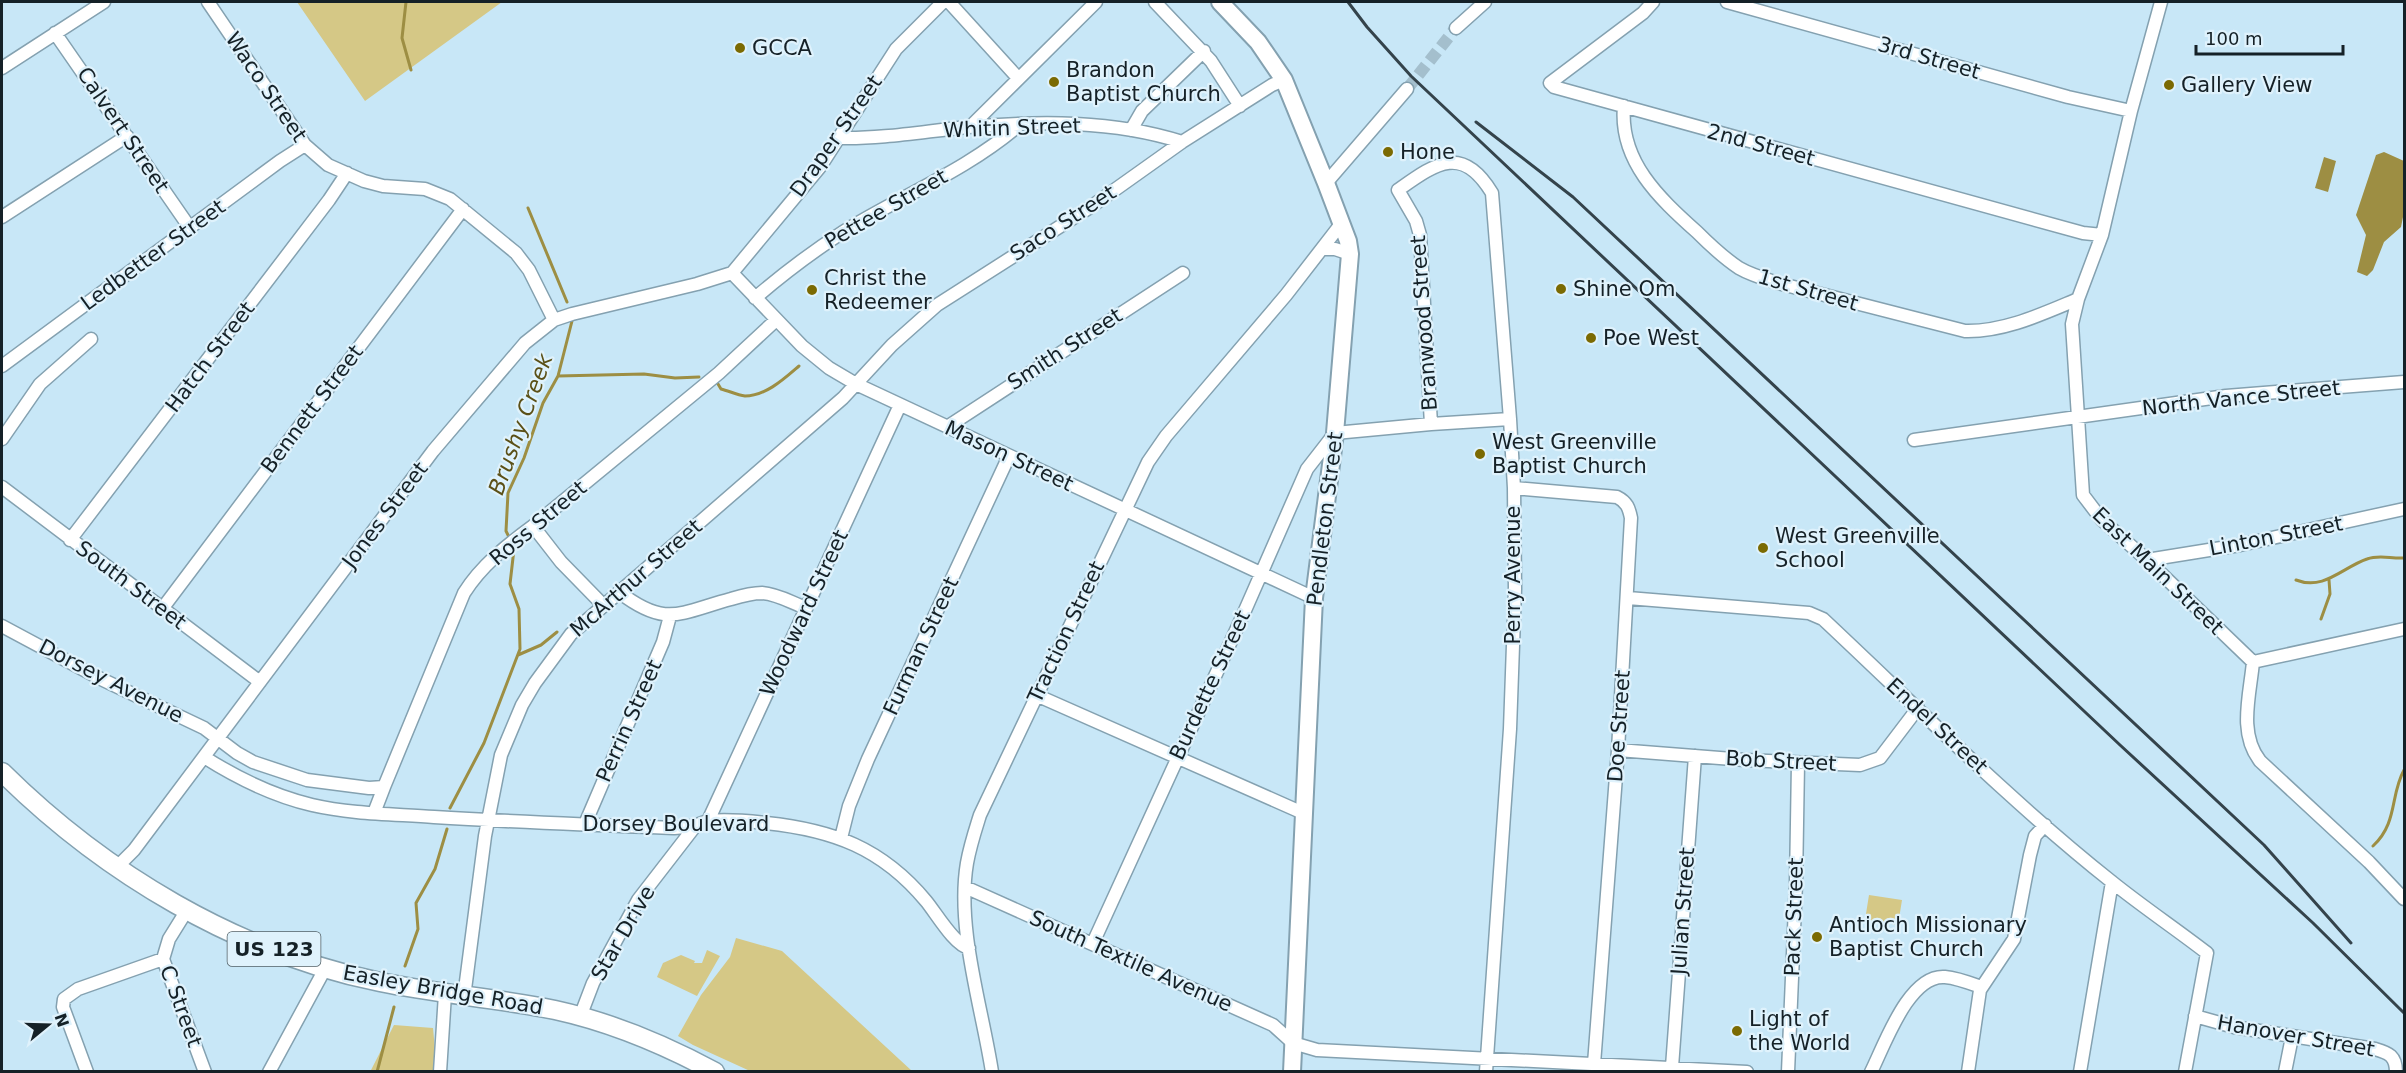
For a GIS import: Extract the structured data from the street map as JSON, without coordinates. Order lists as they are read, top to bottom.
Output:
{
  "streets": {
    "highway": ["US 123", "Easley Bridge Road"],
    "main road": ["Pendleton Street"],
    "street": [
      "3rd Street",
      "Waco Street",
      "Whitin Street",
      "Calvert Street",
      "Draper Street",
      "2nd Street",
      "Pettee Street",
      "Saco Street",
      "Ledbetter Street",
      "1st Street",
      "Branwood Street",
      "Smith Street",
      "Hatch Street",
      "North Vance Street",
      "Bennett Street",
      "Mason Street",
      "Jones Street",
      "Ross Street",
      "Linton Street",
      "East Main Street",
      "Perry Avenue",
      "McArthur Street",
      "South Street",
      "Woodward Street",
      "Traction Street",
      "Furman Street",
      "Dorsey Avenue",
      "Burdette Street",
      "Perrin Street",
      "Doe Street",
      "Endel Street",
      "Bob Street",
      "Dorsey Boulevard",
      "Julian Street",
      "Pack Street",
      "Star Drive",
      "South Textile Avenue",
      "C Street",
      "Hanover Street"
    ]
  },
  "crossings": [
    ["3rd Street", "East Main Street"],
    ["Waco Street", "Ledbetter Street"],
    ["Waco Street", "Hatch Street"],
    ["Waco Street", "Bennett Street"],
    ["Waco Street", "Jones Street"],
    ["Whitin Street", "Draper Street"],
    ["Whitin Street", "Pettee Street"],
    ["Whitin Street", "Saco Street"],
    ["Calvert Street", "Ledbetter Street"],
    ["Draper Street", "Mason Street"],
    ["Draper Street", "Jones Street"],
    ["2nd Street", "1st Street"],
    ["2nd Street", "East Main Street"],
    ["Pettee Street", "Mason Street"],
    ["Saco Street", "Mason Street"],
    ["Saco Street", "Pendleton Street"],
    ["Saco Street", "McArthur Street"],
    ["1st Street", "East Main Street"],
    ["Branwood Street", "Perry Avenue"],
    ["Smith Street", "Mason Street"],
    ["Hatch Street", "South Street"],
    ["North Vance Street", "East Main Street"],
    ["Bennett Street", "South Street"],
    ["Mason Street", "Jones Street"],
    ["Mason Street", "Pendleton Street"],
    ["Mason Street", "Ross Street"],
    ["Mason Street", "McArthur Street"],
    ["Mason Street", "Woodward Street"],
    ["Mason Street", "Traction Street"],
    ["Mason Street", "Furman Street"],
    ["Mason Street", "Burdette Street"],
    ["Jones Street", "South Street"],
    ["Jones Street", "Dorsey Avenue"],
    ["Jones Street", "Dorsey Boulevard"],
    ["Jones Street", "Easley Bridge Road"],
    ["Pendleton Street", "Traction Street"],
    ["Pendleton Street", "Burdette Street"],
    ["Pendleton Street", "South Textile Avenue"],
    ["Linton Street", "East Main Street"],
    ["Perry Avenue", "Doe Street"],
    ["McArthur Street", "Dorsey Boulevard"],
    ["McArthur Street", "Easley Bridge Road"],
    ["Woodward Street", "Dorsey Boulevard"],
    ["Traction Street", "Dorsey Boulevard"],
    ["Traction Street", "South Textile Avenue"],
    ["Furman Street", "Dorsey Boulevard"],
    ["Burdette Street", "South Textile Avenue"],
    ["Perrin Street", "Dorsey Boulevard"],
    ["Doe Street", "Endel Street"],
    ["Doe Street", "Bob Street"],
    ["Endel Street", "Bob Street"],
    ["Endel Street", "Hanover Street"],
    ["Bob Street", "Julian Street"],
    ["Bob Street", "Pack Street"],
    ["Dorsey Boulevard", "Star Drive"],
    ["Star Drive", "Easley Bridge Road"],
    ["Easley Bridge Road", "C Street"]
  ],
  "water": ["Brushy Creek"],
  "places": [
    "GCCA",
    "Brandon Baptist Church",
    "Gallery View",
    "Hone",
    "Shine Om",
    "Christ the Redeemer",
    "Poe West",
    "West Greenville Baptist Church",
    "West Greenville School",
    "Antioch Missionary Baptist Church",
    "Light of the World"
  ],
  "scale_bar": "100 m",
  "north": "right"
}
